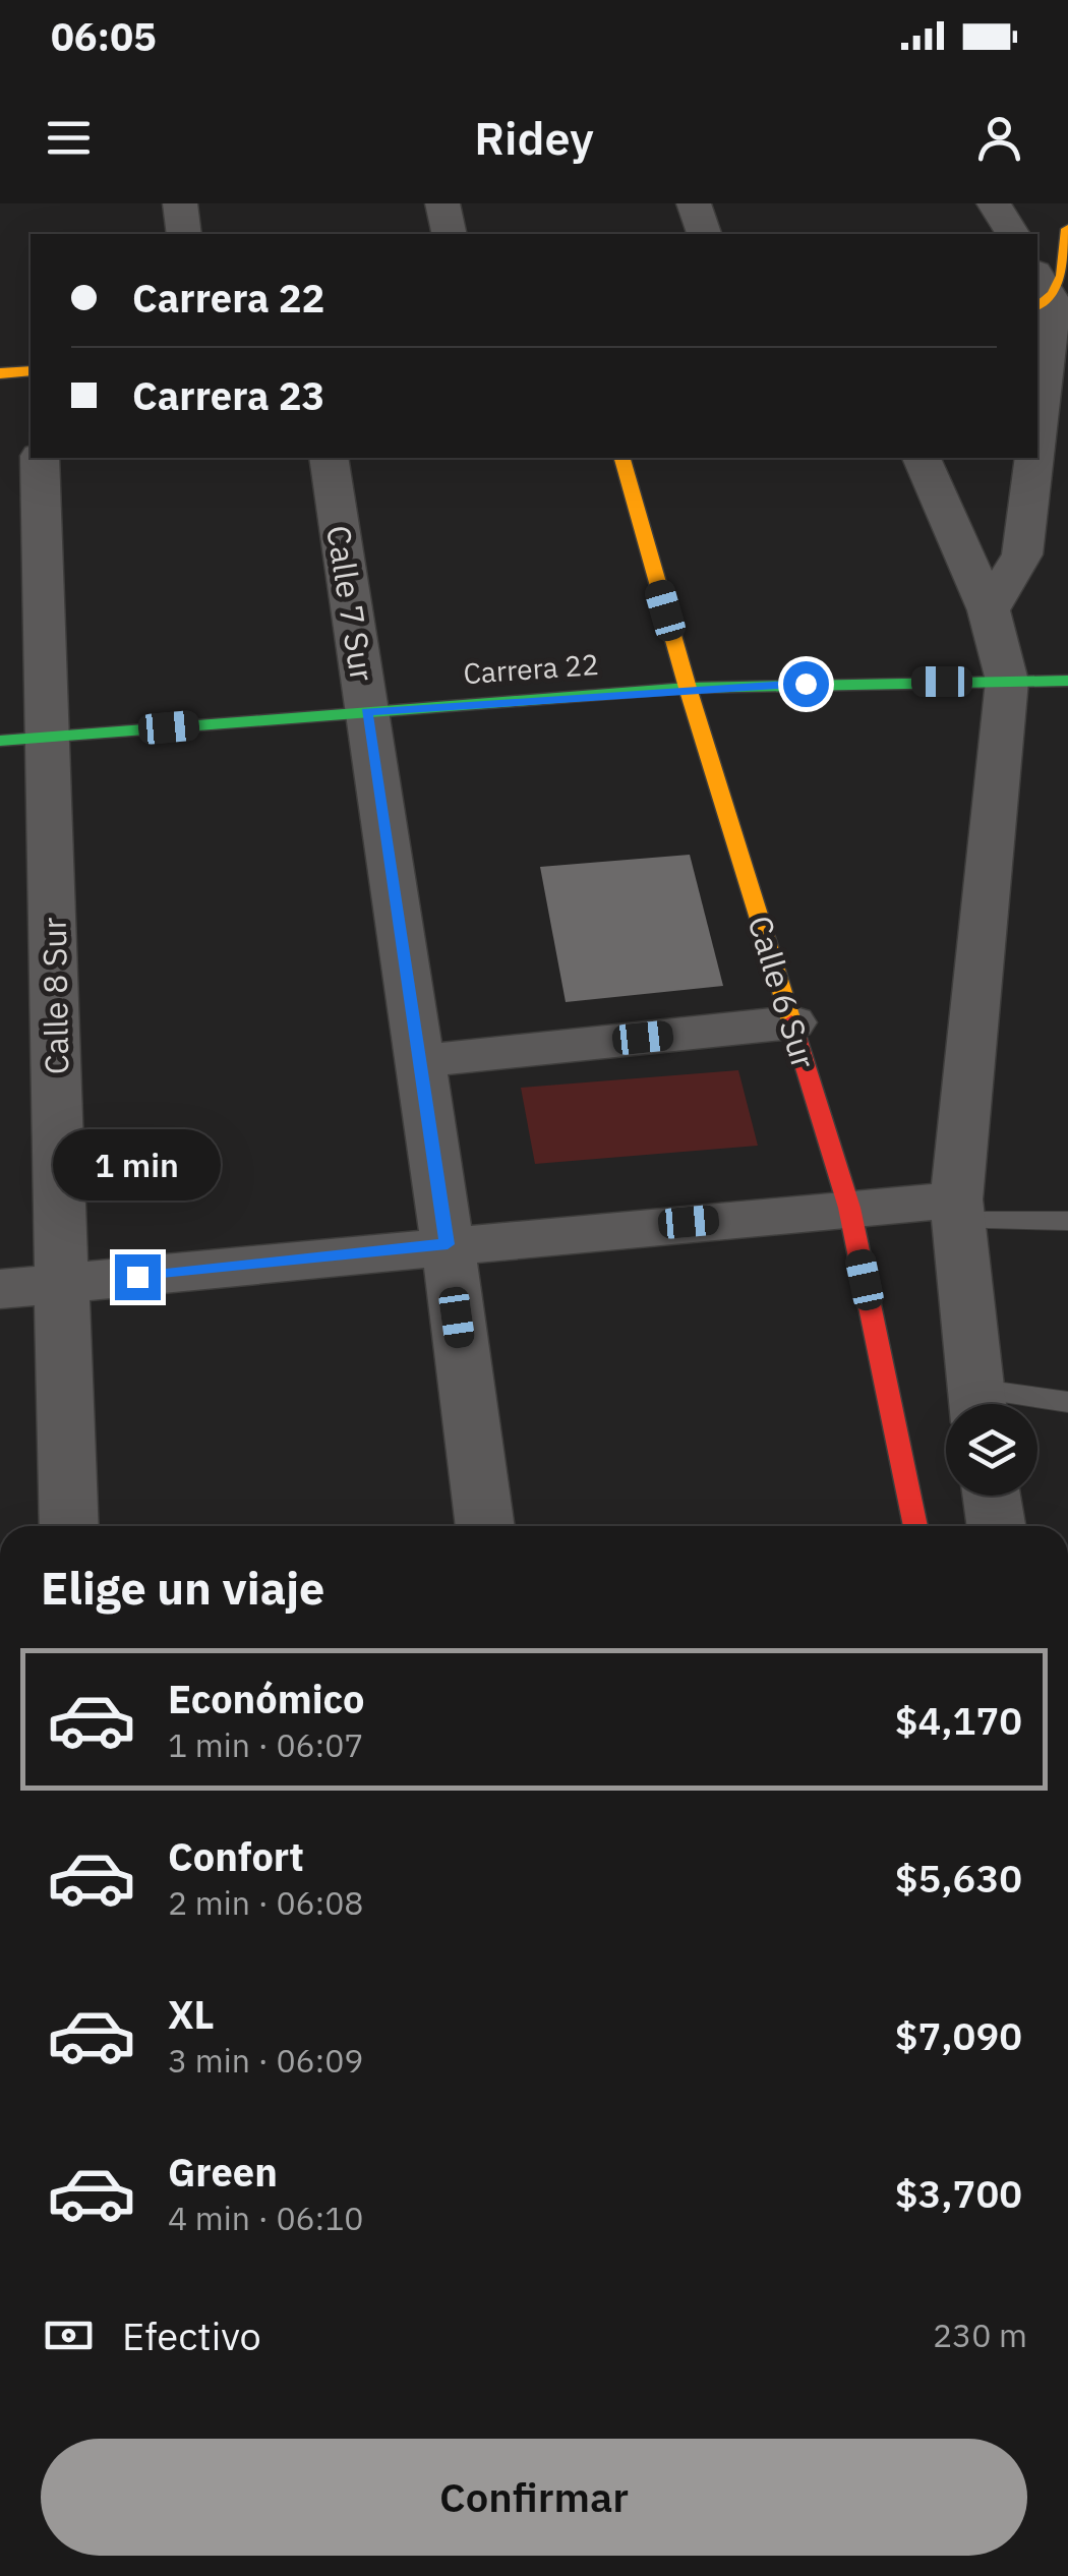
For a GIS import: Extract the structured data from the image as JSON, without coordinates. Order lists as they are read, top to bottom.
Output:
{
  "streets": {
    "street": [
      "Calle 7 Sur",
      "Carrera 22",
      "Calle 6 Sur",
      "Calle 8 Sur"
    ]
  },
  "crossings": [
    ["Calle 7 Sur", "Carrera 22"],
    ["Carrera 22", "Calle 6 Sur"],
    ["Carrera 22", "Calle 8 Sur"]
  ],
  "page": {
    "status": "06:05",
    "header": "Ridey",
    "banner": ["Carrera 22", "Carrera 23"],
    "bubble": "1 min",
    "heading": "Elige un viaje",
    "list": [
      {
        "name": "Económico",
        "note": "1 min · 06:07",
        "value": "$4,170"
      },
      {
        "name": "Confort",
        "note": "2 min · 06:08",
        "value": "$5,630"
      },
      {
        "name": "XL",
        "note": "3 min · 06:09",
        "value": "$7,090"
      },
      {
        "name": "Green",
        "note": "4 min · 06:10",
        "value": "$3,700"
      }
    ],
    "pay": ["Efectivo", "230 m"],
    "buttons": "Confirmar"
  }
}
